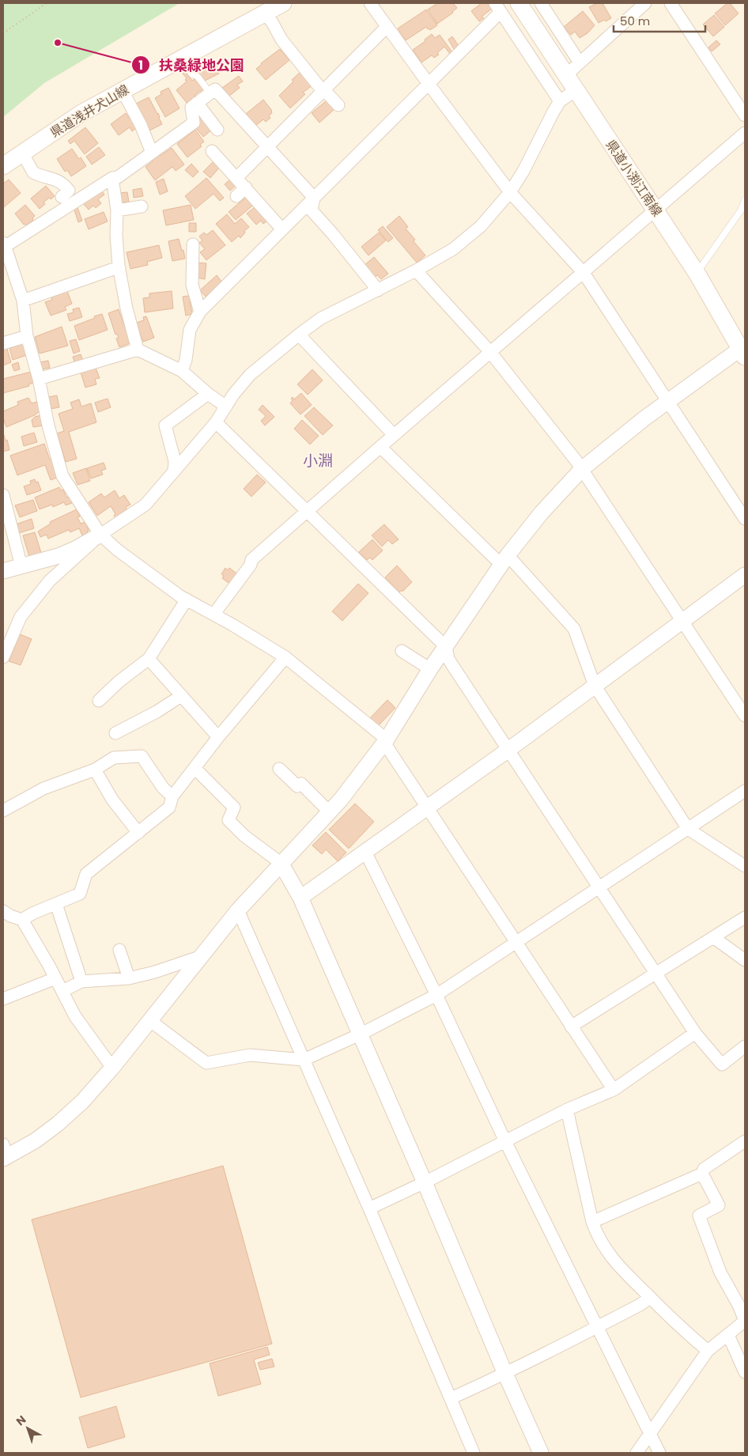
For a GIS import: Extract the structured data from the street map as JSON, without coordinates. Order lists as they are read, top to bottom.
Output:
{
  "streets": {
    "main road": ["県道浅井犬山線", "県道小渕江南線"]
  },
  "districts": ["小淵"],
  "places": ["扶桑緑地公園"],
  "scale_bar": "50 m",
  "north": "top left"
}
